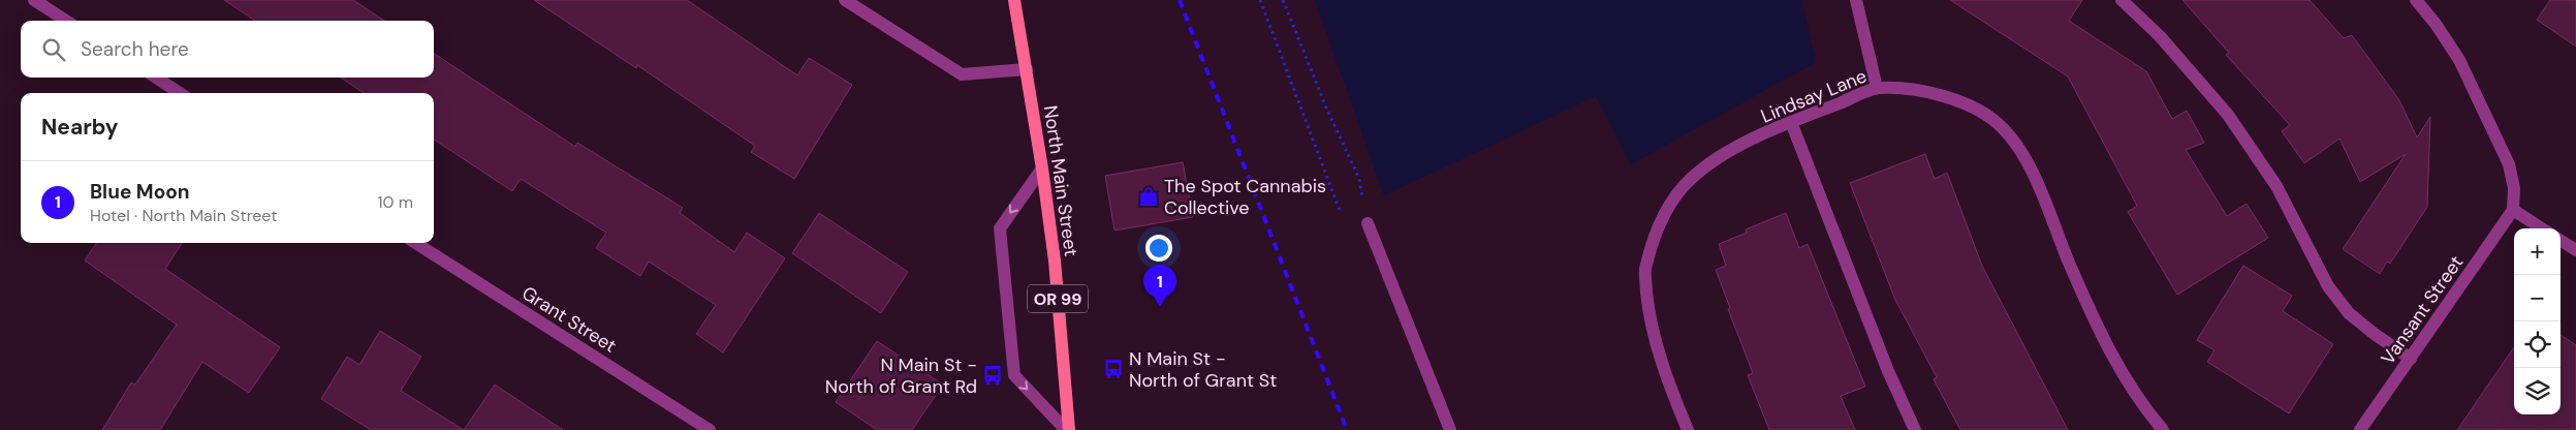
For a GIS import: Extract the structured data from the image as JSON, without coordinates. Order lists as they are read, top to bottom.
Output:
{
  "streets": {
    "main road": ["North Main Street", "OR 99"],
    "street": ["Lindsay Lane", "Vansant Street", "Grant Street"]
  },
  "places": {
    "shop": ["The Spot Cannabis Collective"],
    "bus stop": ["N Main St - North of Grant St", "N Main St - North of Grant Rd"]
  },
  "page": {
    "search": "Search here",
    "heading": "Nearby",
    "list": [
      {
        "mark": "1",
        "name": "Blue Moon",
        "note": "Hotel · North Main Street",
        "value": "10 m"
      }
    ],
    "map_buttons": ["+", "−"],
    "pins": "1"
  }
}
